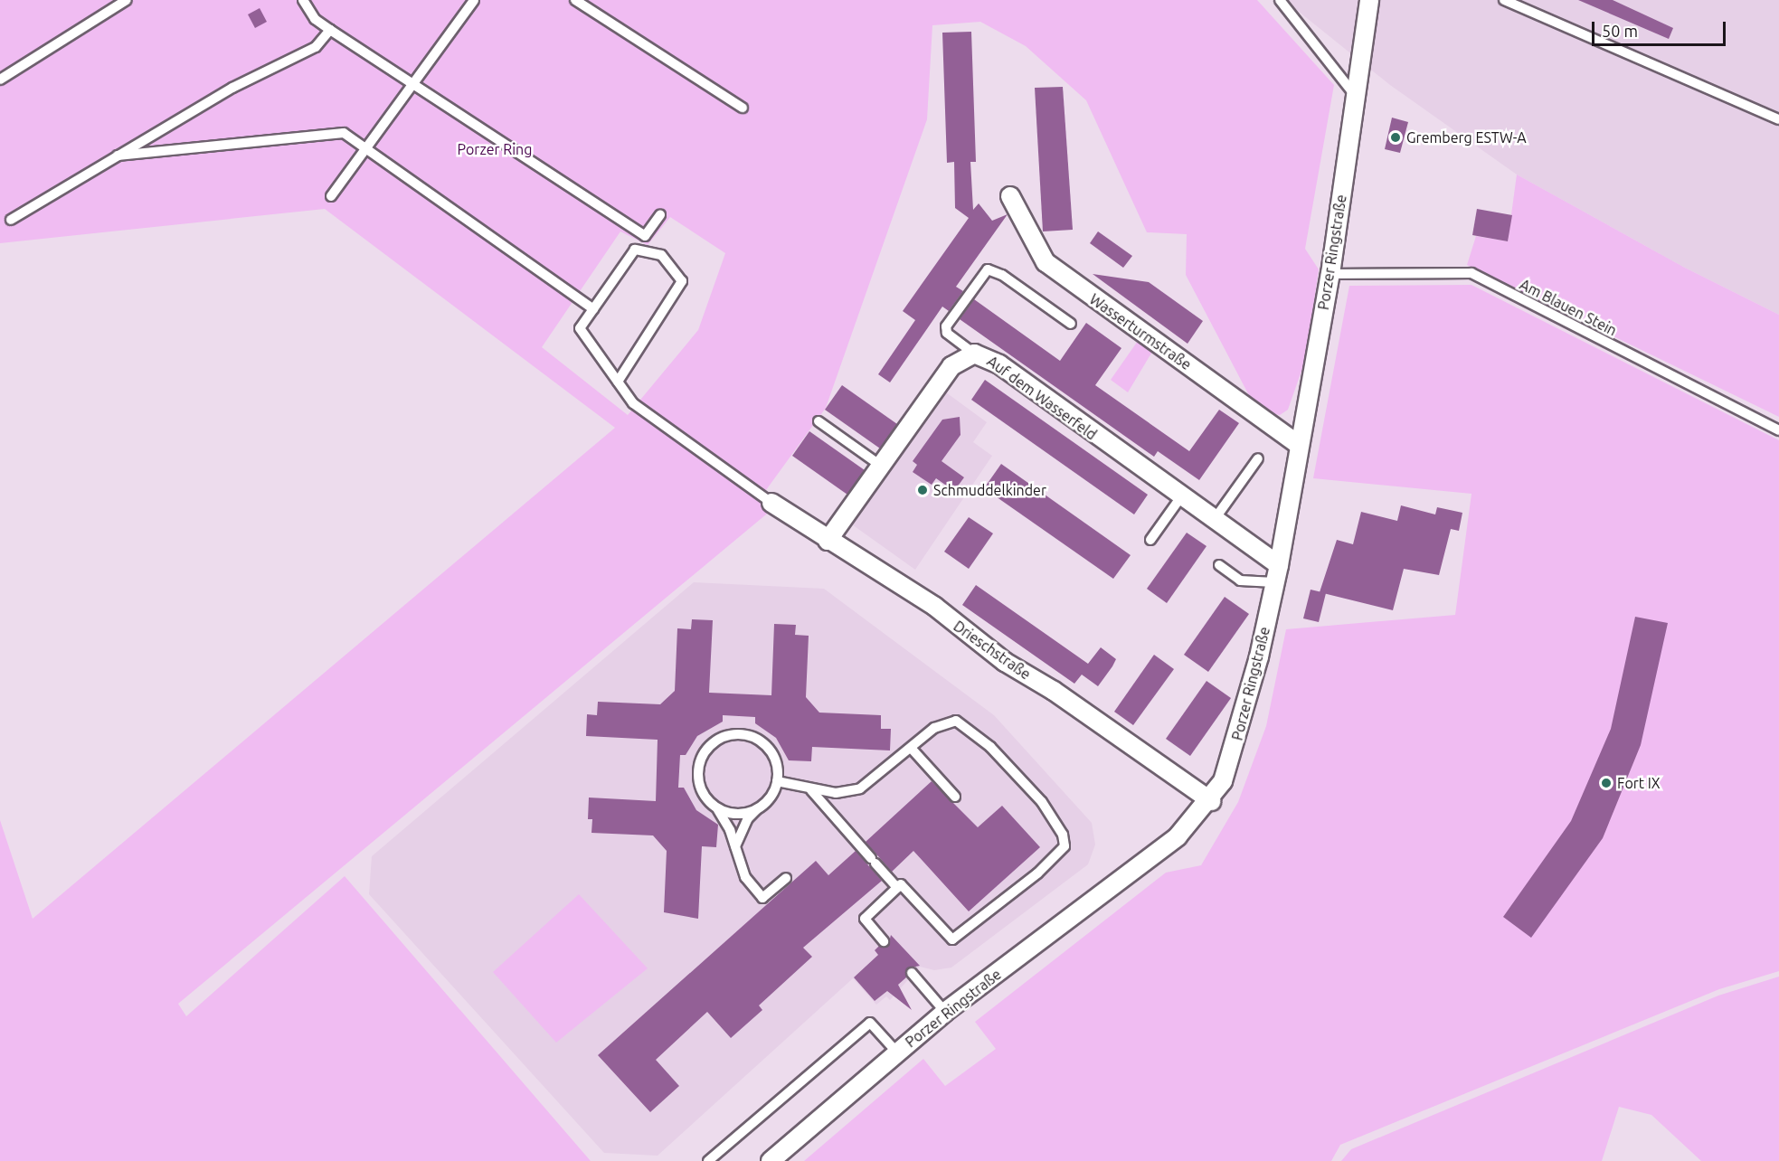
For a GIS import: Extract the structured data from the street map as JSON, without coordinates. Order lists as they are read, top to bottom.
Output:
{
  "streets": {
    "street": [
      "Porzer Ringstraße",
      "Wasserturmstraße",
      "Auf dem Wasserfeld",
      "Drieschstraße"
    ],
    "lane": ["Am Blauen Stein"]
  },
  "crossings": [
    ["Porzer Ringstraße", "Am Blauen Stein"],
    ["Porzer Ringstraße", "Wasserturmstraße"],
    ["Porzer Ringstraße", "Auf dem Wasserfeld"],
    ["Porzer Ringstraße", "Drieschstraße"],
    ["Auf dem Wasserfeld", "Drieschstraße"]
  ],
  "parks": ["Porzer Ring"],
  "places": ["Gremberg ESTW-A", "Schmuddelkinder", "Fort IX"],
  "scale_bar": "50 m"
}
